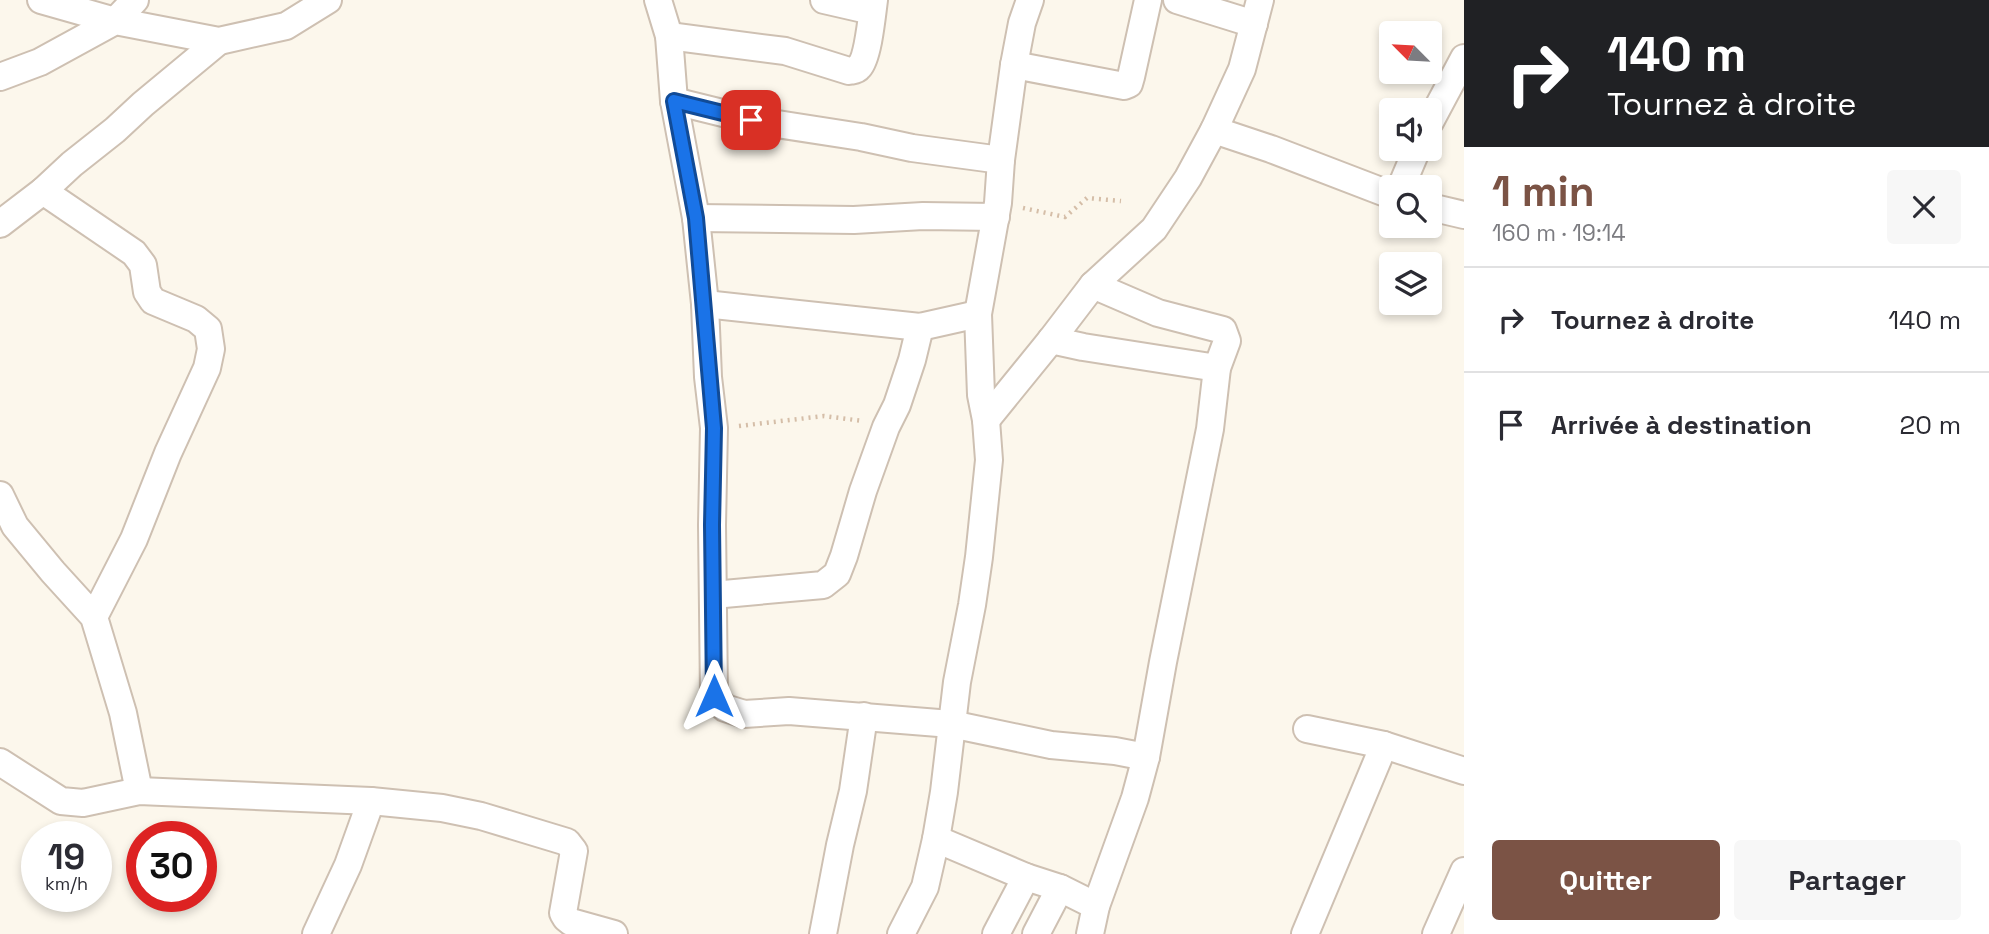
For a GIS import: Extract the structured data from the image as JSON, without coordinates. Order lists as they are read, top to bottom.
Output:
{
  "north": "top left",
  "page": {
    "turn": ["140 m", "Tournez à droite"],
    "heading": ["1 min", "160 m · 19:14"],
    "list": [
      {
        "name": "Tournez à droite",
        "value": "140 m"
      },
      {
        "name": "Arrivée à destination",
        "value": "20 m"
      }
    ],
    "speed": "19 km/h",
    "limit": "30",
    "buttons": ["Quitter", "Partager"]
  }
}
